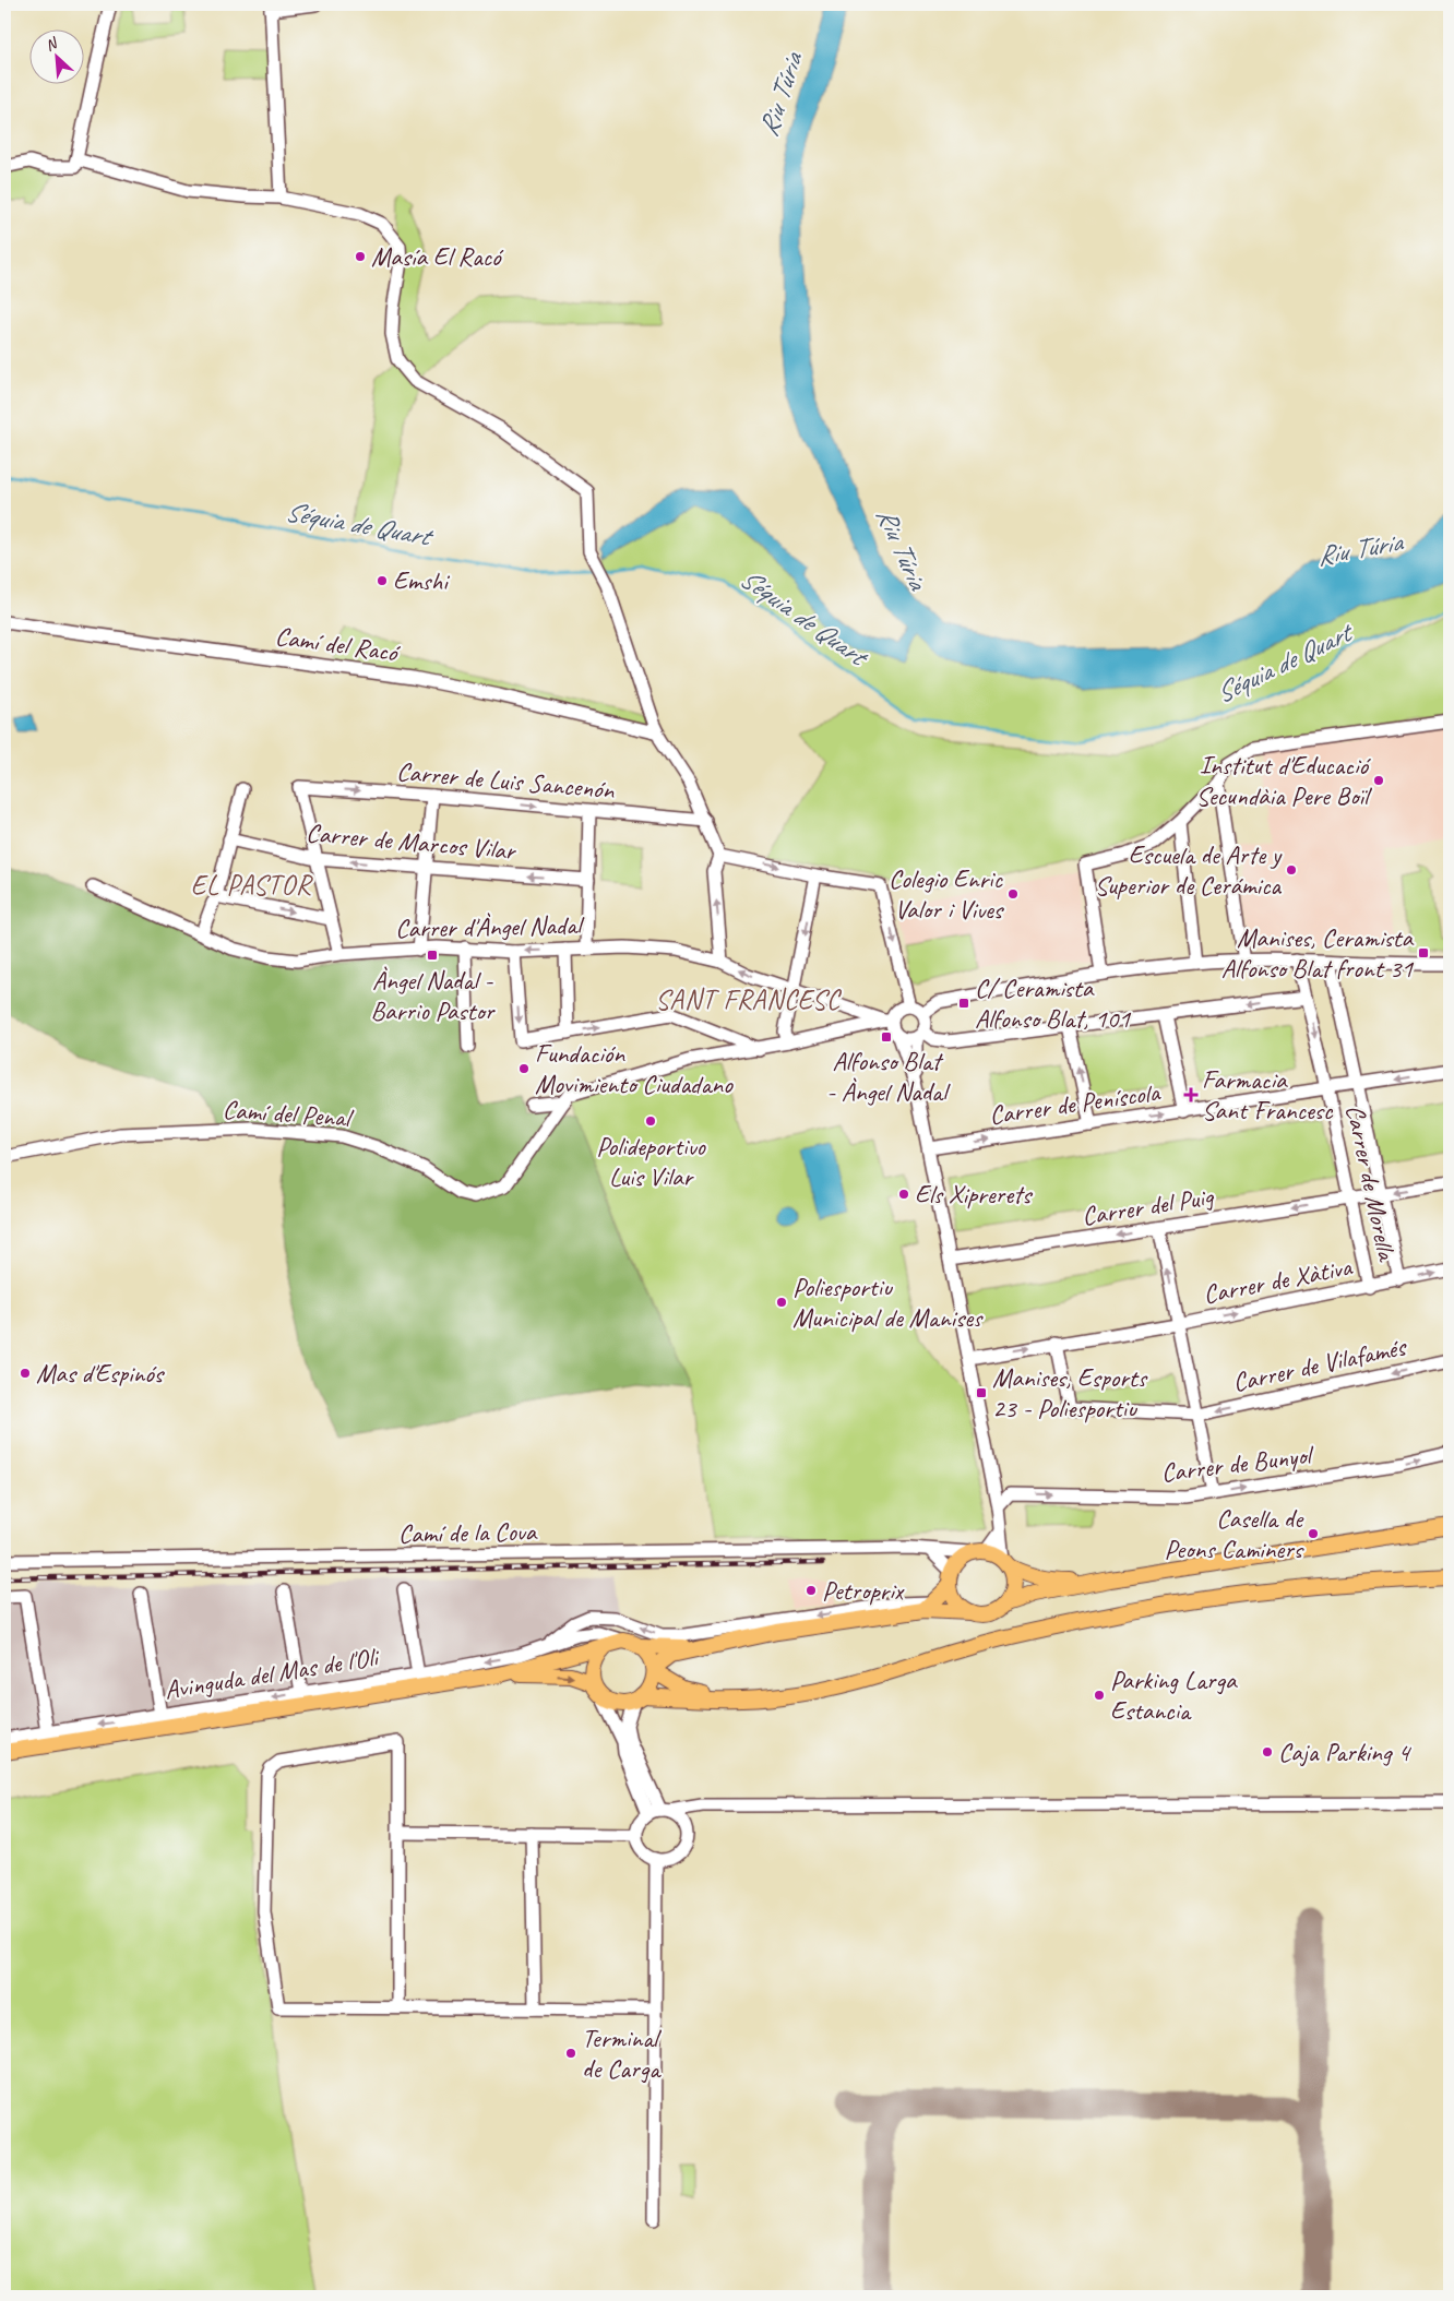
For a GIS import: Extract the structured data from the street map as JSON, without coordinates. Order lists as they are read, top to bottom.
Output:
{
  "streets": {
    "street": [
      "Camí del Racó",
      "Carrer de Luis Sancenón",
      "Carrer de Marcos Vilar",
      "Carrer d'Àngel Nadal",
      "Carrer de Peníscola",
      "Camí del Penal",
      "Carrer de Morella",
      "Carrer del Puig",
      "Carrer de Xàtiva",
      "Carrer de Vilafamés",
      "Carrer de Bunyol",
      "Camí de la Cova",
      "Avinguda del Mas de l'Oli"
    ]
  },
  "crossings": [
    ["Carrer de Luis Sancenón", "Carrer de Marcos Vilar"],
    ["Carrer de Peníscola", "Carrer de Morella"],
    ["Carrer de Morella", "Carrer del Puig"],
    ["Carrer de Morella", "Carrer de Xàtiva"],
    ["Carrer de Xàtiva", "Carrer de Vilafamés"]
  ],
  "one_way": [
    "Carrer de Marcos Vilar",
    "Carrer del Puig",
    "Carrer de Xàtiva",
    "Carrer de Vilafamés",
    "Carrer de Bunyol",
    "Avinguda del Mas de l'Oli"
  ],
  "districts": ["EL PASTOR", "SANT FRANCESC"],
  "water": ["Riu Túria", "Séquia de Quart"],
  "places": {
    "other": [
      "Masía El Racó",
      "Emshi",
      "Institut d'Educació Secundàia Pere Boïl",
      "Escuela de Arte y Superior de Cerámica",
      "Colegio Enric Valor i Vives",
      "Fundación Movimiento Ciudadano",
      "Polideportivo Luis Vilar",
      "Els Xiprerets",
      "Poliesportiu Municipal de Manises",
      "Mas d'Espinós",
      "Casella de Peons Caminers",
      "Petroprix",
      "Parking Larga Estancia",
      "Caja Parking 4",
      "Terminal de Carga"
    ],
    "transit": [
      "Manises, Ceramista Alfonso Blat front 31",
      "Àngel Nadal - Barrio Pastor",
      "C/ Ceramista Alfonso Blat, 101",
      "Alfonso Blat - Àngel Nadal",
      "Manises, Esports 23 - Poliesportiu"
    ],
    "health": ["Farmacia Sant Francesc"]
  },
  "north": "top left"
}
